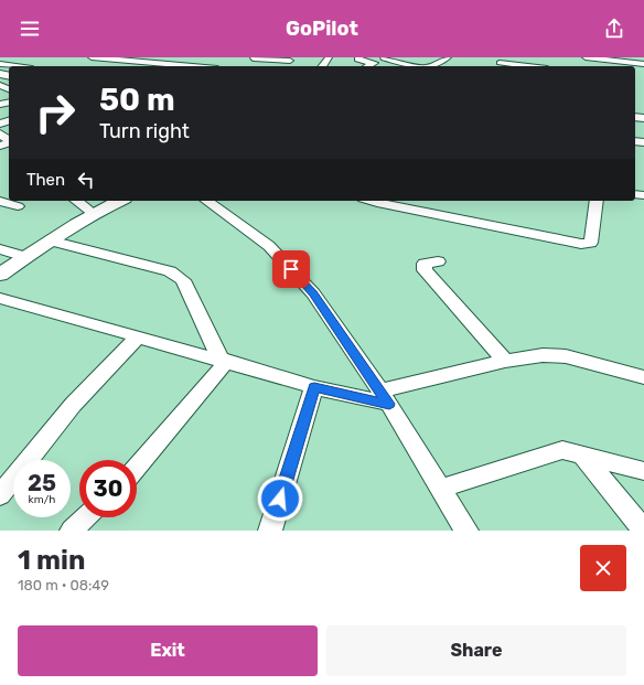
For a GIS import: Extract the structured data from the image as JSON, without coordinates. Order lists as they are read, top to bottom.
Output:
{
  "page": {
    "header": "GoPilot",
    "turn": ["50 m", "Turn right"],
    "then": "Then",
    "speed": "25 km/h",
    "limit": "30",
    "heading": ["1 min", "180 m · 08:49"],
    "buttons": ["Exit", "Share"]
  }
}
